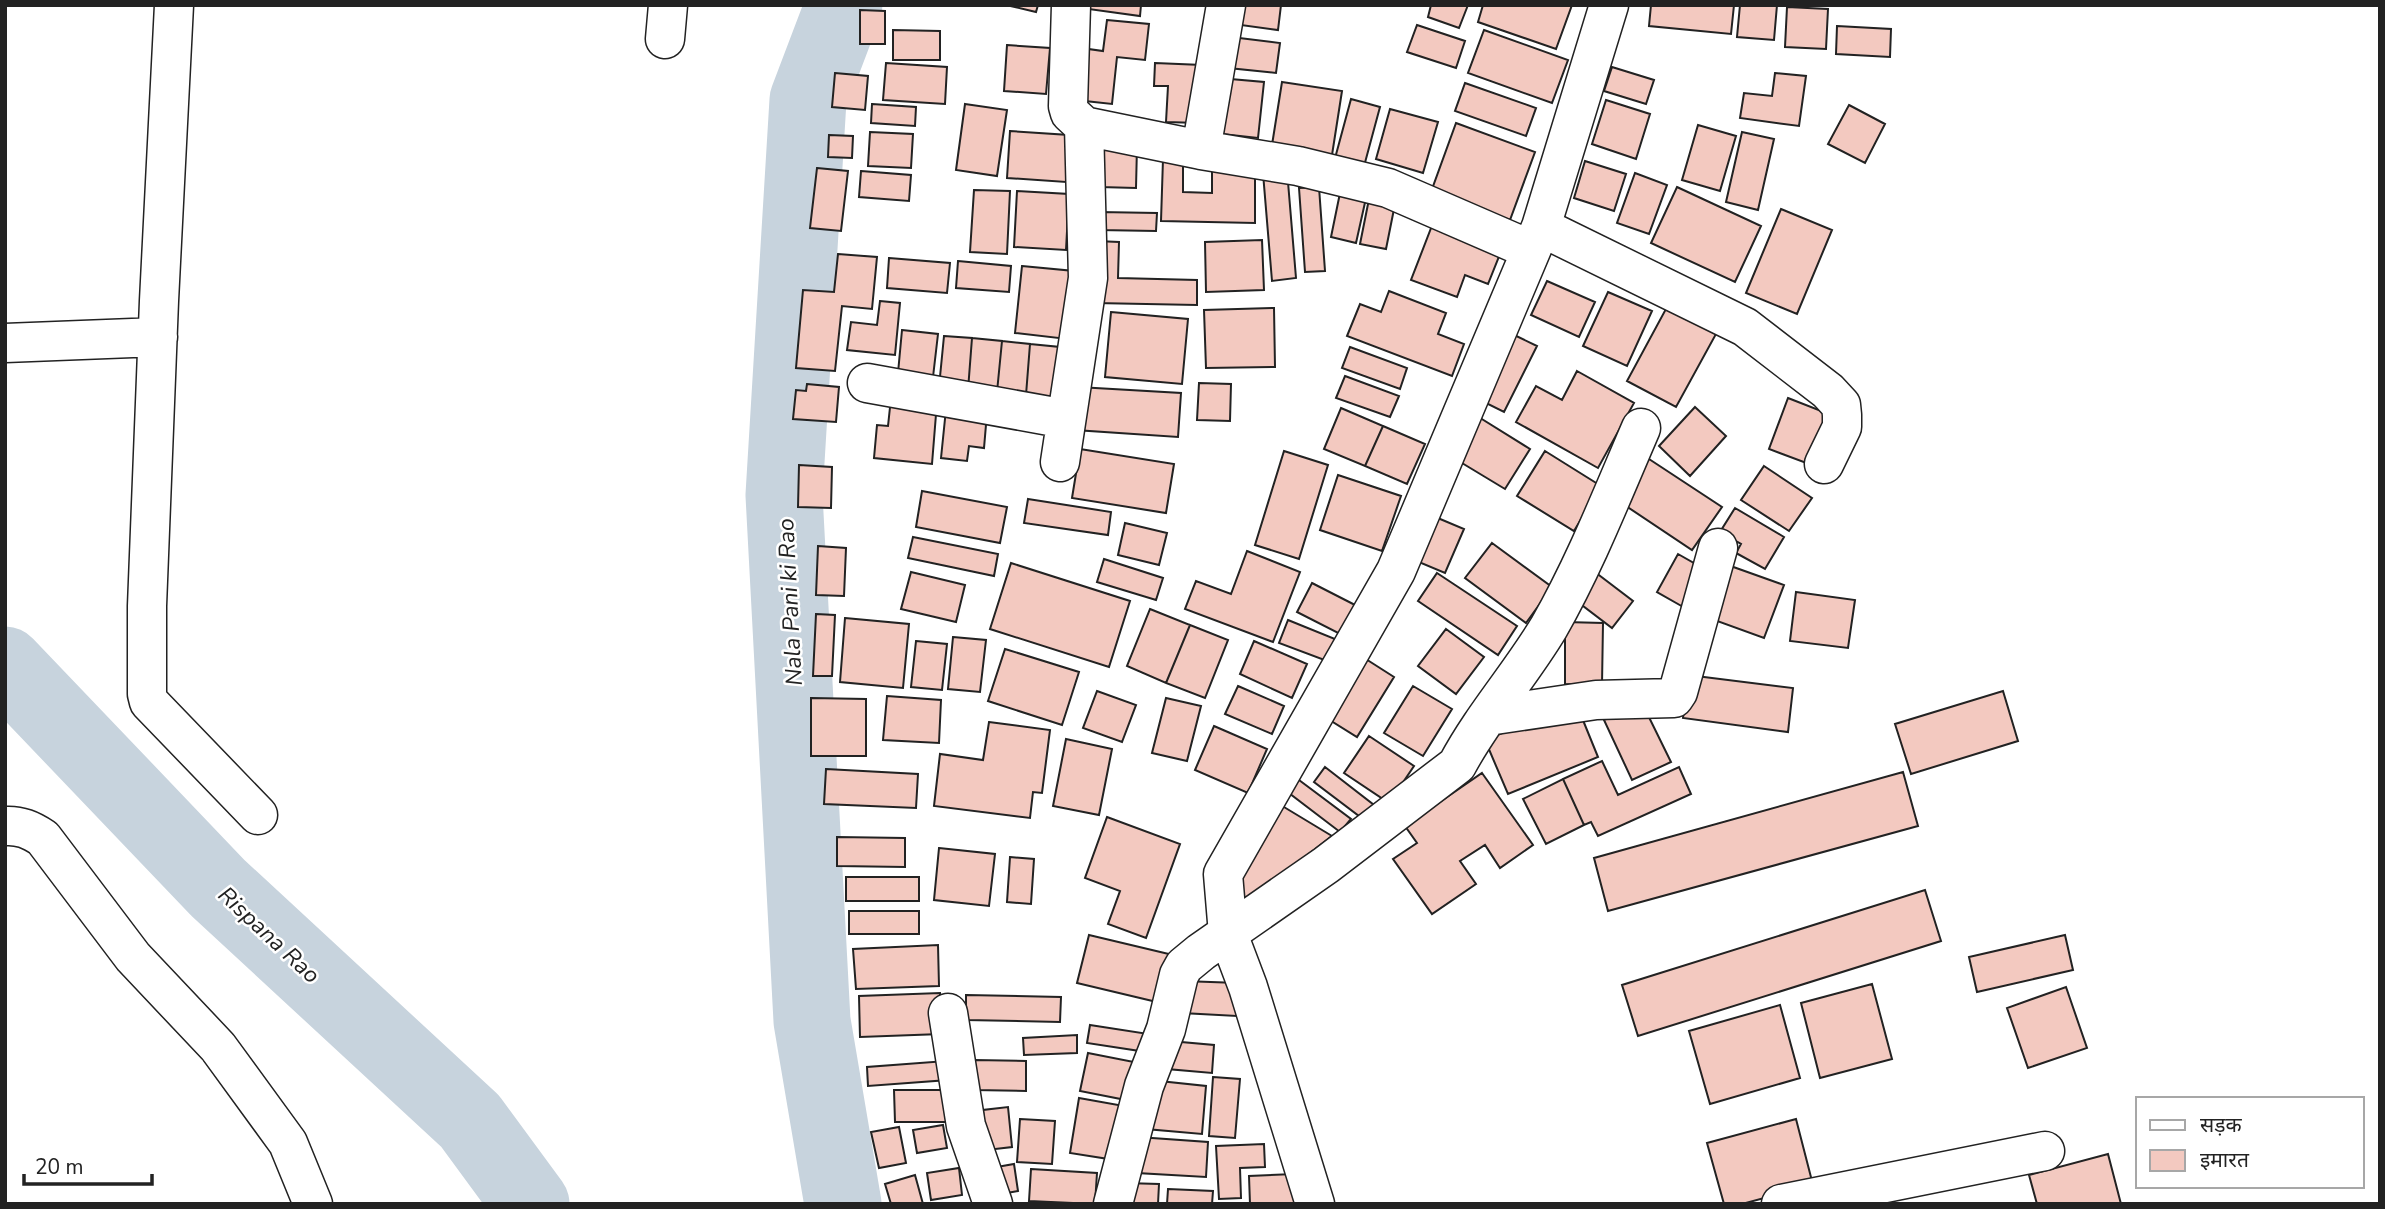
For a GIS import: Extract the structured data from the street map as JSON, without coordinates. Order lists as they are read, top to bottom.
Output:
{
  "water": ["Nala Pani ki Rao", "Rispana Rao"],
  "legend": ["सड़क", "इमारत"],
  "scale_bar": "20 m"
}
